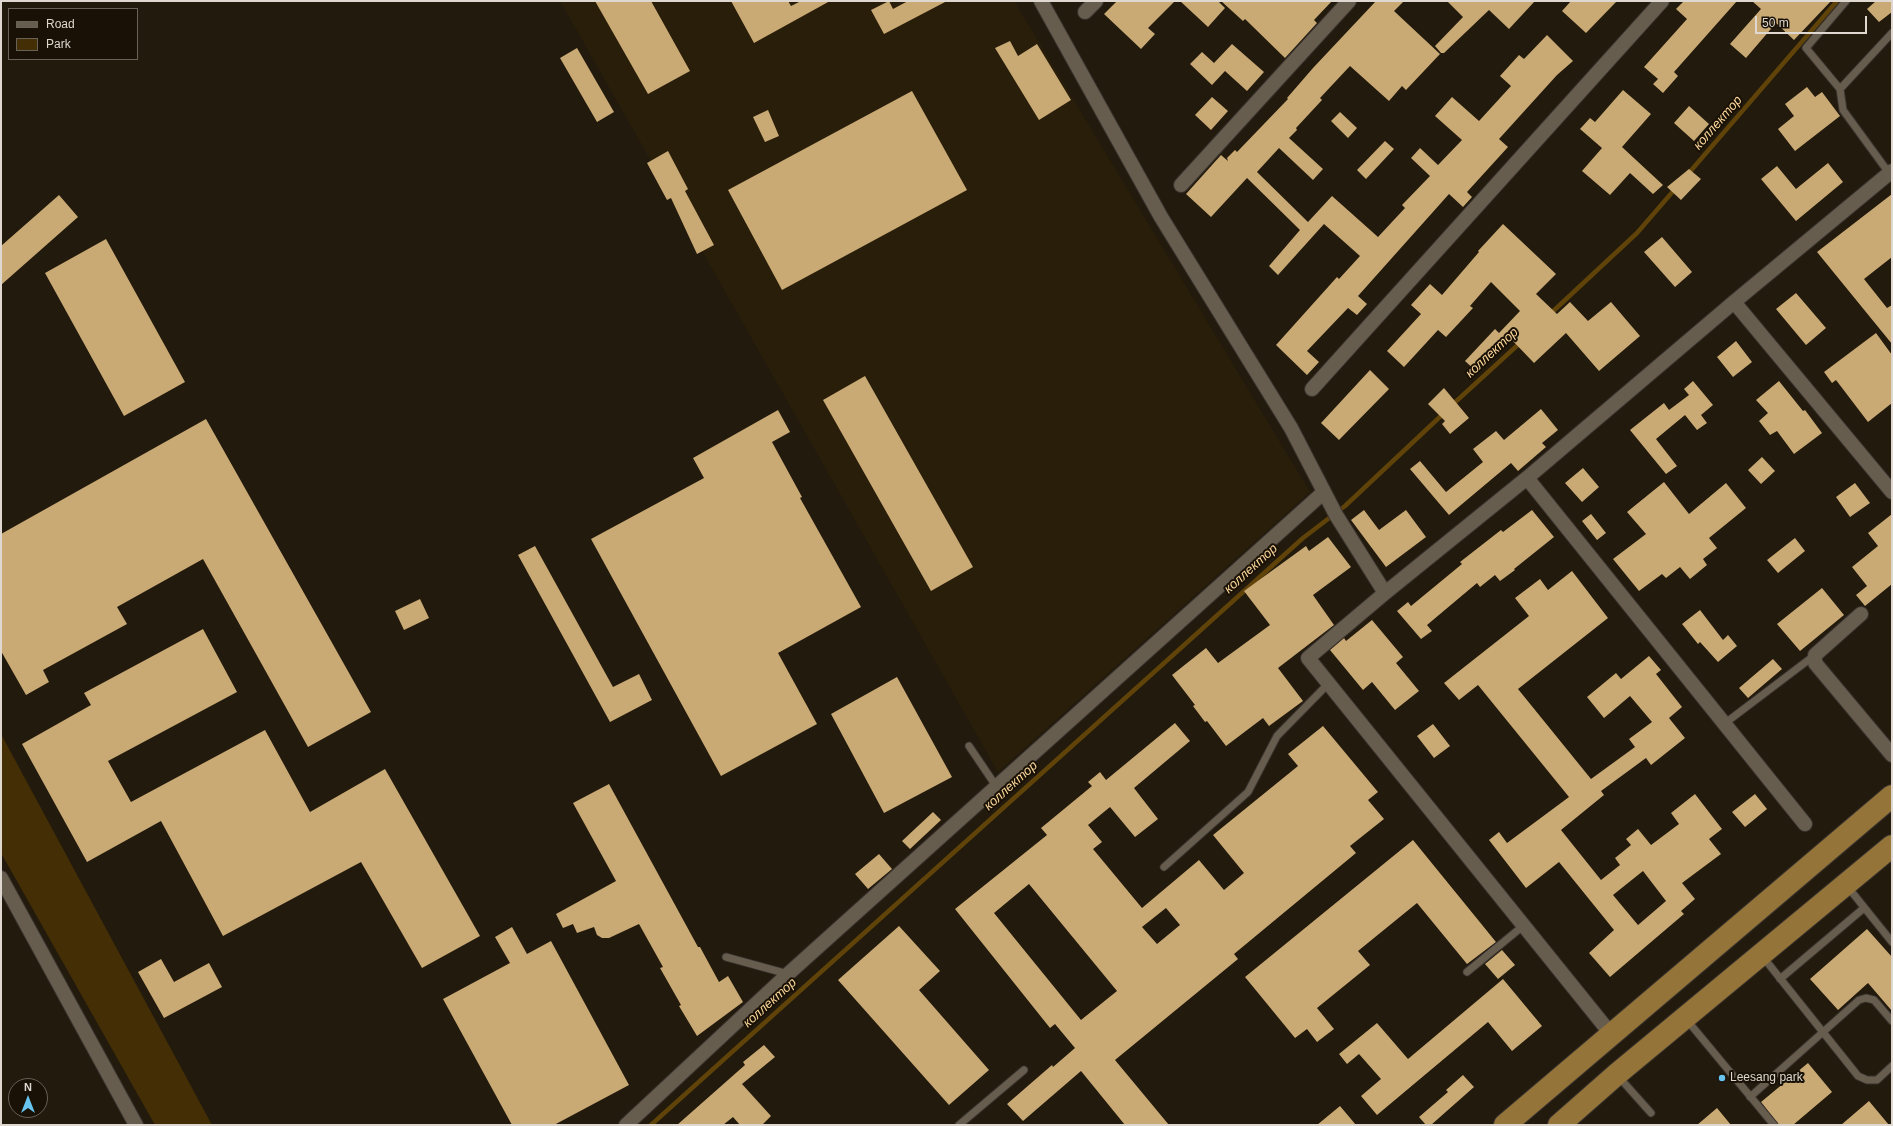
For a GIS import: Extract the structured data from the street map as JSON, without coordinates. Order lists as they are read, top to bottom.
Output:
{
  "water": ["коллектор"],
  "places": ["Leesang park"],
  "legend": ["Road", "Park"],
  "scale_bar": "50 m",
  "north": "top"
}
